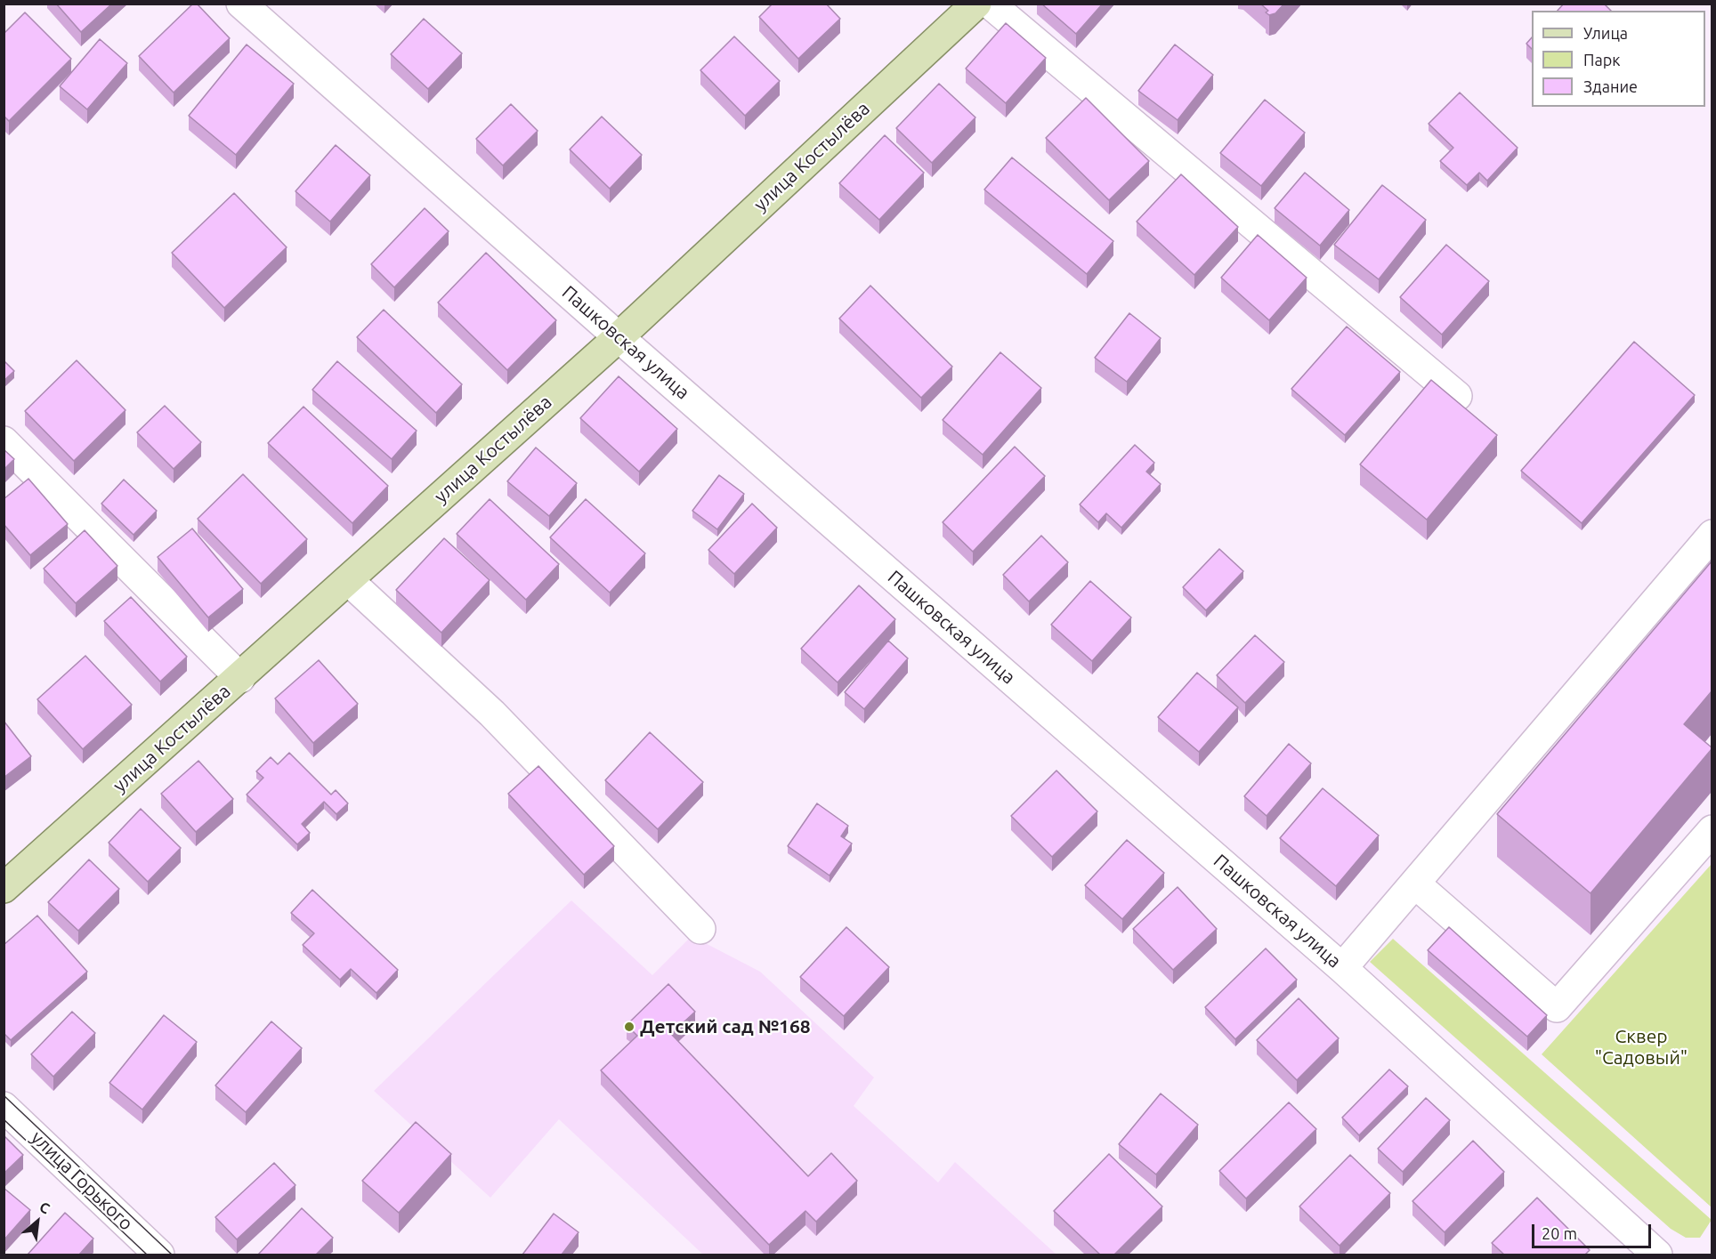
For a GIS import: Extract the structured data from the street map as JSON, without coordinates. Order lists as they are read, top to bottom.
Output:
{
  "streets": {
    "main road": ["улица Костылёва"],
    "street": ["Пашковская улица", "улица Горького"]
  },
  "crossings": [
    ["улица Костылёва", "Пашковская улица"]
  ],
  "parks": ["Сквер \"Садовый\""],
  "places": ["Детский сад №168"],
  "legend": ["Улица", "Парк", "Здание"],
  "scale_bar": "20 m",
  "north": "top right"
}
